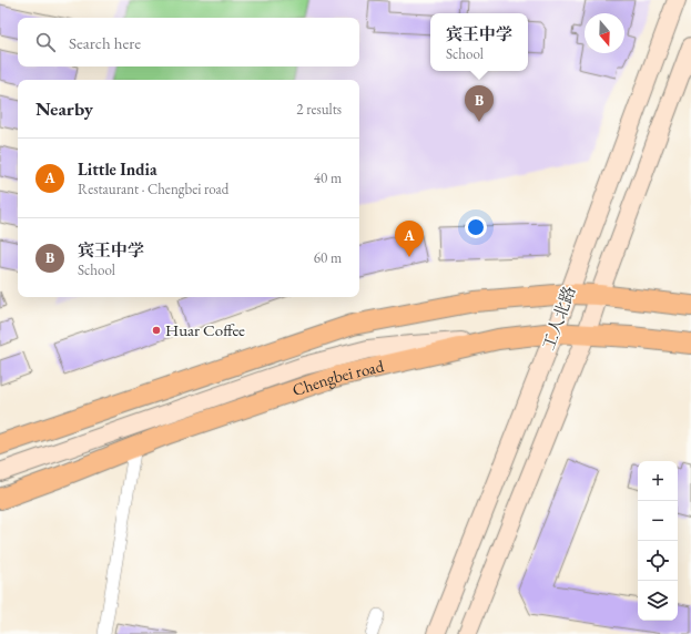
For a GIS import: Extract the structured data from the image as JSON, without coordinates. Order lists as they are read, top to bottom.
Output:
{
  "streets": {
    "main road": ["工人北路", "Chengbei road"]
  },
  "crossings": [
    ["工人北路", "Chengbei road"]
  ],
  "places": ["Huar Coffee"],
  "north": "bottom",
  "page": {
    "popup": ["宾王中学", "School"],
    "search": "Search here",
    "heading": ["Nearby", "2 results"],
    "pins": ["B", "A"],
    "list": [
      {
        "mark": "A",
        "name": "Little India",
        "note": "Restaurant · Chengbei road",
        "value": "40 m"
      },
      {
        "mark": "B",
        "name": "宾王中学",
        "note": "School",
        "value": "60 m"
      }
    ],
    "map_buttons": ["+", "−"]
  }
}
